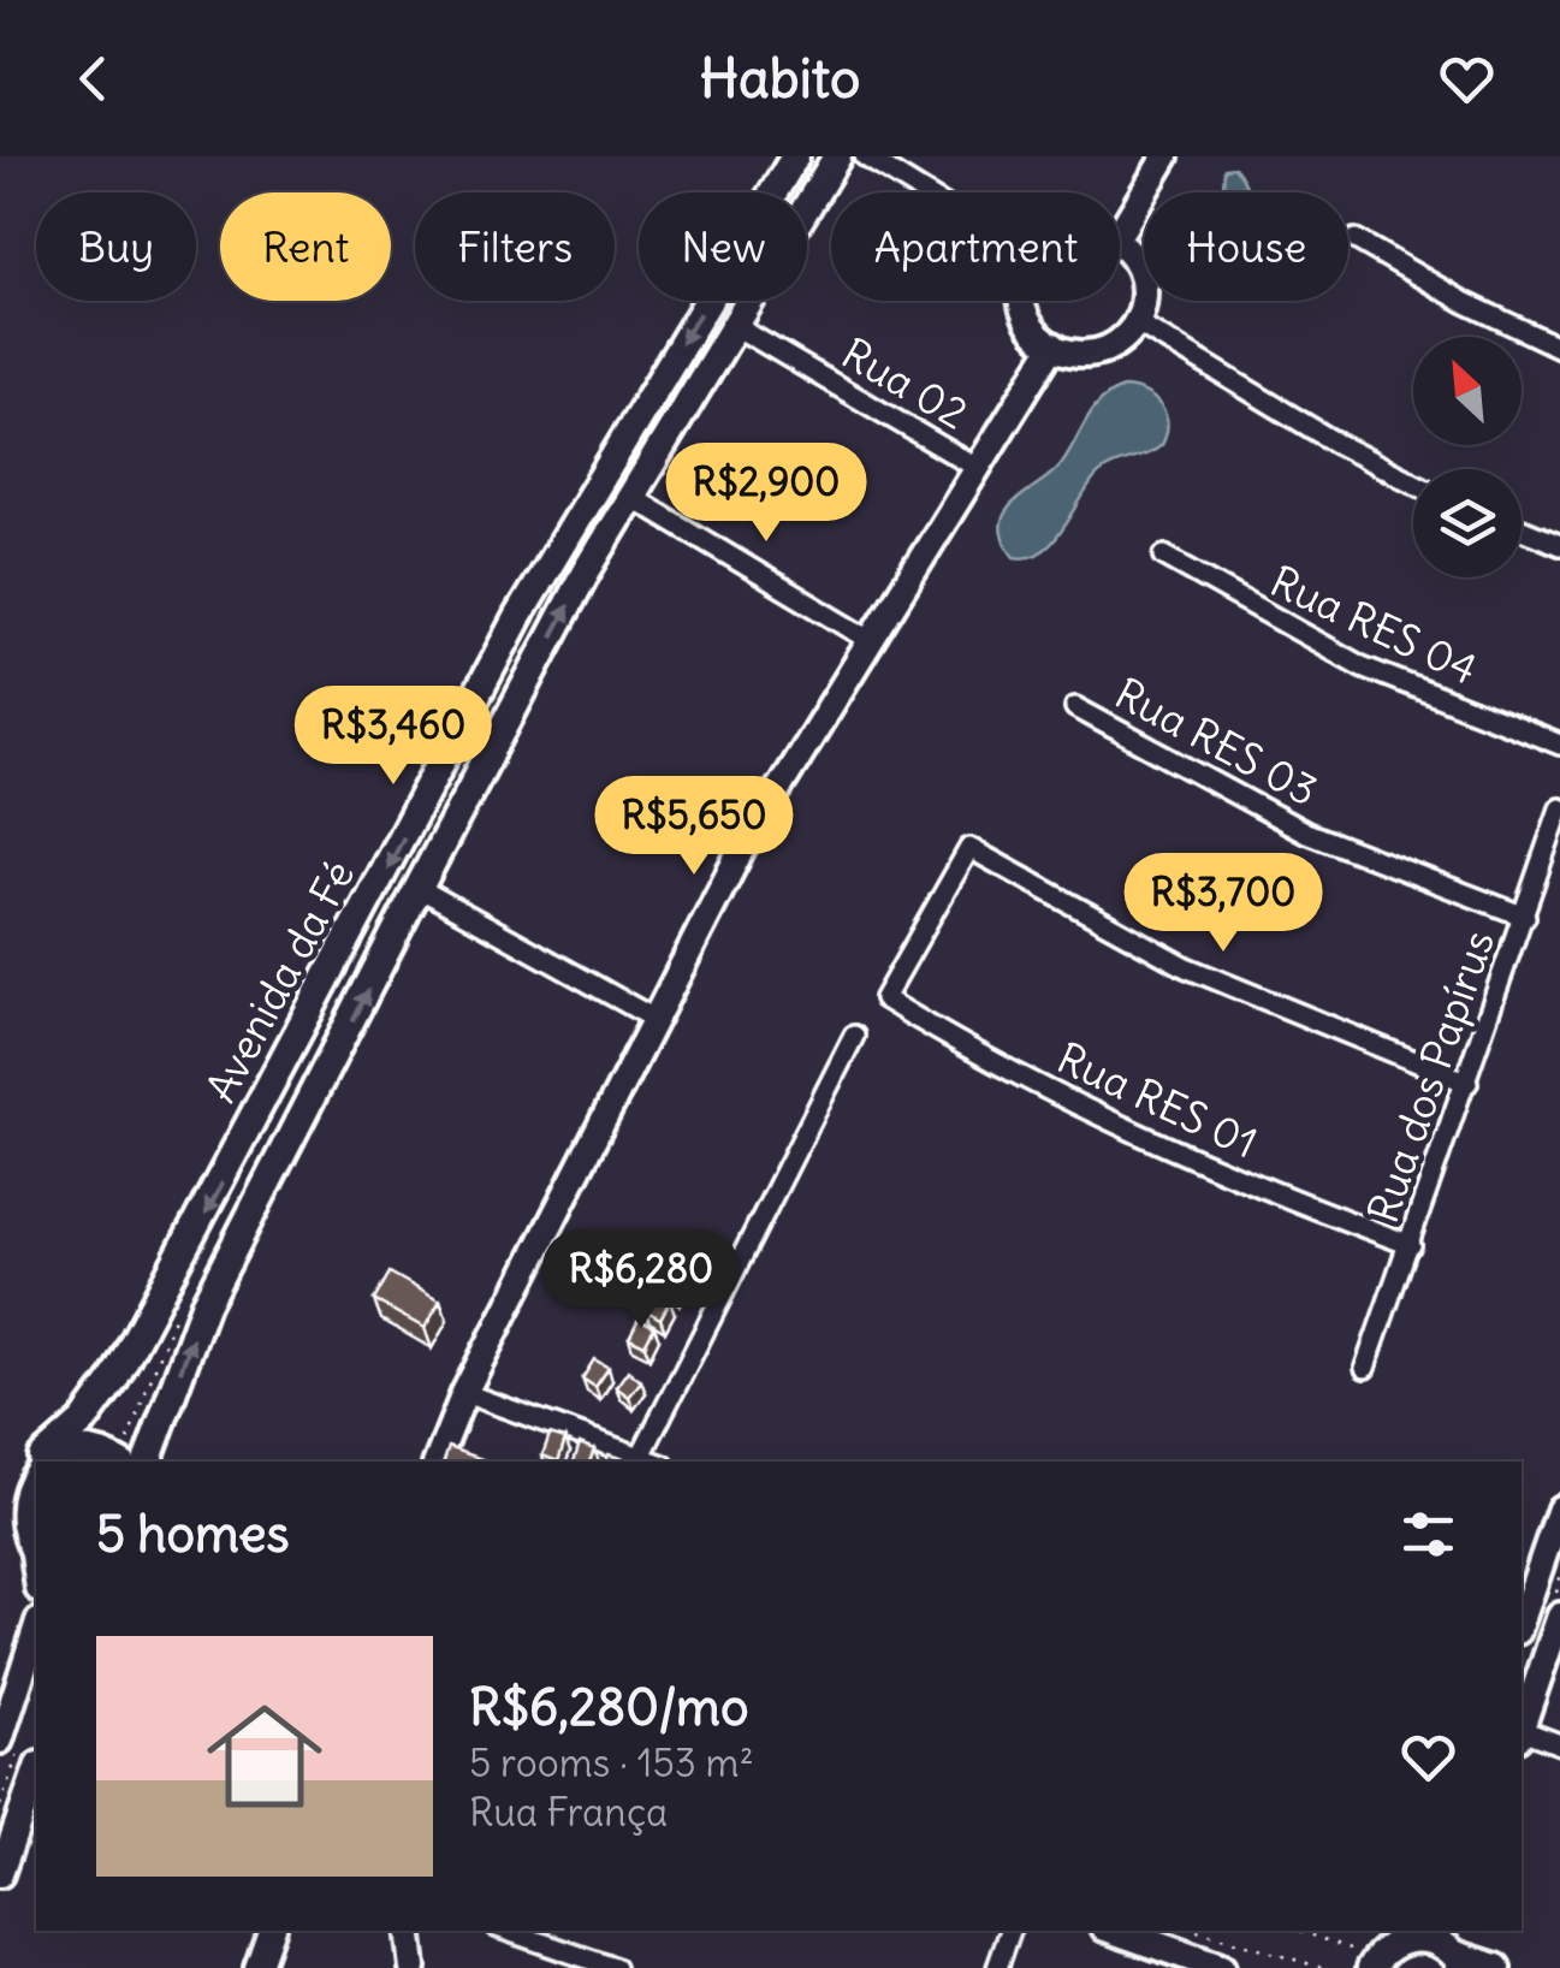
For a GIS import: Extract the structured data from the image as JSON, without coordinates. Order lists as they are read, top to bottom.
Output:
{
  "streets": {
    "main road": ["Avenida da Fé"],
    "street": [
      "Rua 02",
      "Rua RES 04",
      "Rua RES 03",
      "Rua dos Papírus",
      "Rua RES 01"
    ]
  },
  "crossings": [
    ["Rua 02", "Avenida da Fé"],
    ["Rua RES 03", "Rua dos Papírus"],
    ["Rua dos Papírus", "Rua RES 01"]
  ],
  "north": "top left",
  "page": {
    "header": "Habito",
    "chip": [
      "Buy",
      "Rent",
      "Filters",
      "New",
      "Apartment",
      "House"
    ],
    "price": [
      "R$2,900",
      "R$3,460",
      "R$5,650",
      "R$3,700",
      "R$6,280"
    ],
    "heading": "5 homes",
    "list": [
      {
        "name": "R$6,280/mo",
        "note": "5 rooms · 153 m² · Rua França"
      }
    ]
  }
}
